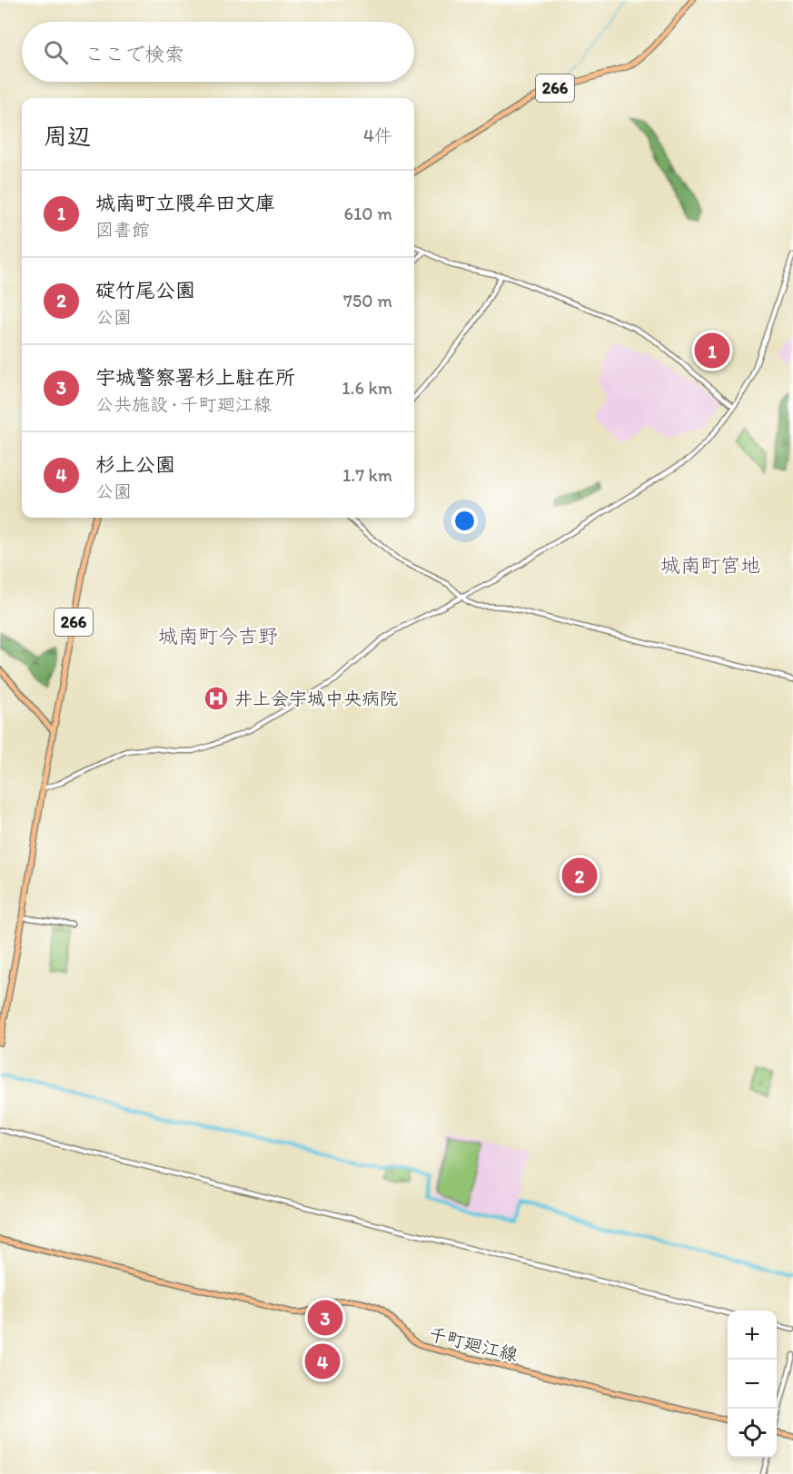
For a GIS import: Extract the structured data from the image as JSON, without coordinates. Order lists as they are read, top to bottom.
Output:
{
  "streets": {
    "highway": ["266"],
    "main road": ["千町廻江線"]
  },
  "districts": ["城南町宮地", "城南町今吉野"],
  "places": {
    "hospital": ["井上会宇城中央病院"]
  },
  "page": {
    "search": "ここで検索",
    "heading": ["周辺", "4件"],
    "list": [
      {
        "mark": "1",
        "name": "城南町立隈牟田文庫",
        "note": "図書館",
        "value": "610 m"
      },
      {
        "mark": "2",
        "name": "碇竹尾公園",
        "note": "公園",
        "value": "750 m"
      },
      {
        "mark": "3",
        "name": "宇城警察署杉上駐在所",
        "note": "公共施設 · 千町廻江線",
        "value": "1.6 km"
      },
      {
        "mark": "4",
        "name": "杉上公園",
        "note": "公園",
        "value": "1.7 km"
      }
    ],
    "pins": [
      "1",
      "2",
      "3",
      "4"
    ],
    "map_buttons": ["+", "−"]
  }
}
